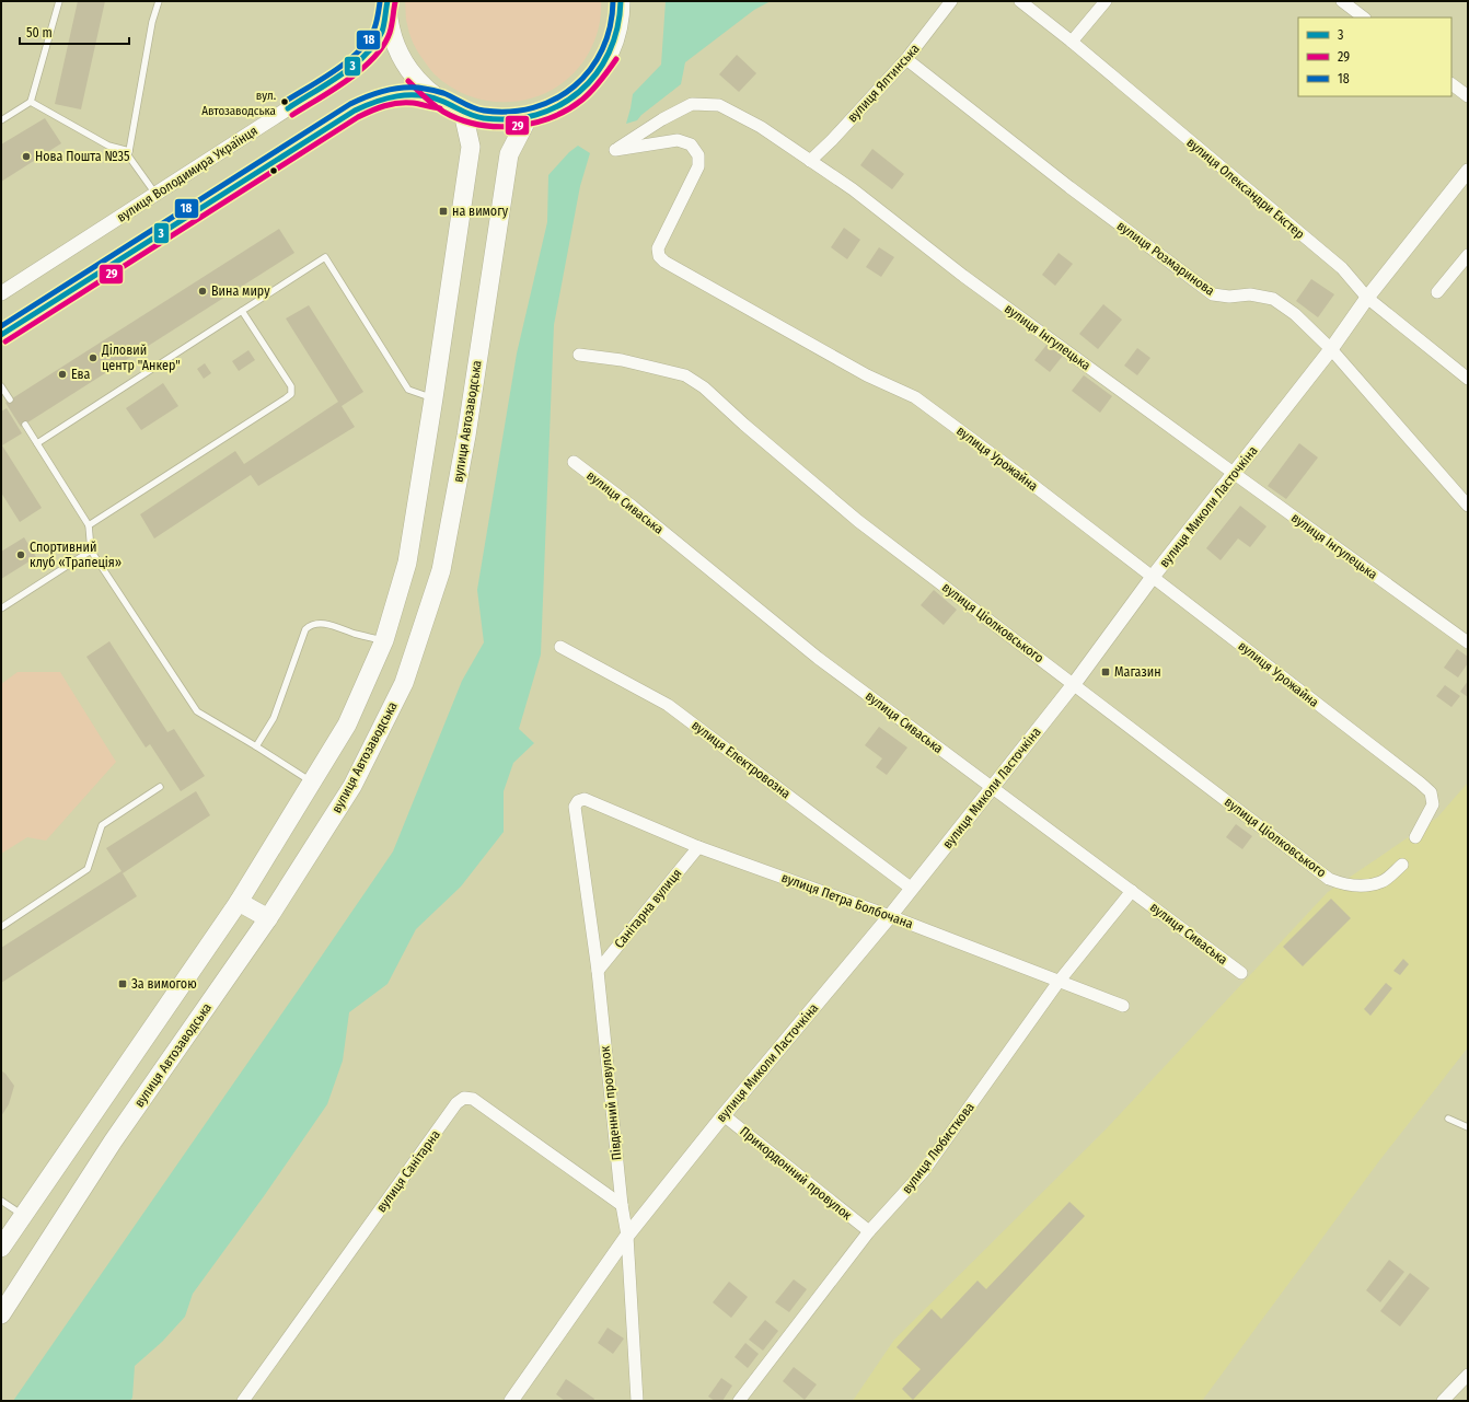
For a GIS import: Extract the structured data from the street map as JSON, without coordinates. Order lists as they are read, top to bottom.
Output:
{
  "streets": {
    "main road": ["вулиця Володимира Українця", "вулиця Автозаводська"],
    "street": [
      "вулиця Ялтинська",
      "вулиця Олександри Екстер",
      "вулиця Розмаринова",
      "вулиця Інгулецька",
      "вулиця Урожайна",
      "вулиця Сиваська",
      "вулиця Миколи Ласточкіна",
      "вулиця Ціолковського",
      "вулиця Електровозна",
      "вулиця Петра Болбочана",
      "Санітарна вулиця",
      "Південний провулок",
      "вулиця Любисткова",
      "вулиця Санітарна",
      "Прикордонний провулок"
    ]
  },
  "crossings": [
    ["вулиця Ялтинська", "вулиця Розмаринова"],
    ["вулиця Ялтинська", "вулиця Інгулецька"],
    ["вулиця Володимира Українця", "вулиця Автозаводська"],
    ["вулиця Олександри Екстер", "вулиця Миколи Ласточкіна"],
    ["вулиця Розмаринова", "вулиця Миколи Ласточкіна"],
    ["вулиця Інгулецька", "вулиця Урожайна"],
    ["вулиця Інгулецька", "вулиця Миколи Ласточкіна"],
    ["вулиця Урожайна", "вулиця Миколи Ласточкіна"],
    ["вулиця Сиваська", "вулиця Миколи Ласточкіна"],
    ["вулиця Сиваська", "вулиця Любисткова"],
    ["вулиця Миколи Ласточкіна", "вулиця Ціолковського"],
    ["вулиця Миколи Ласточкіна", "вулиця Електровозна"],
    ["вулиця Миколи Ласточкіна", "вулиця Петра Болбочана"],
    ["вулиця Миколи Ласточкіна", "Південний провулок"],
    ["вулиця Миколи Ласточкіна", "Прикордонний провулок"],
    ["вулиця Петра Болбочана", "Санітарна вулиця"],
    ["вулиця Петра Болбочана", "Південний провулок"],
    ["вулиця Петра Болбочана", "вулиця Любисткова"],
    ["Санітарна вулиця", "Південний провулок"],
    ["Південний провулок", "вулиця Санітарна"],
    ["вулиця Любисткова", "Прикордонний провулок"]
  ],
  "places": {
    "other": [
      "вул. Автозаводська",
      "Нова Пошта №35",
      "Вина миру",
      "Діловий центр \"Анкер\"",
      "Ева",
      "Спортивний клуб «Трапеція»"
    ],
    "transit": ["на вимогу", "Магазин", "За вимогою"]
  },
  "lines": ["transit line 3", "transit line 18", "transit line 29"],
  "legend": ["3", "29", "18"],
  "scale_bar": "50 m"
}
